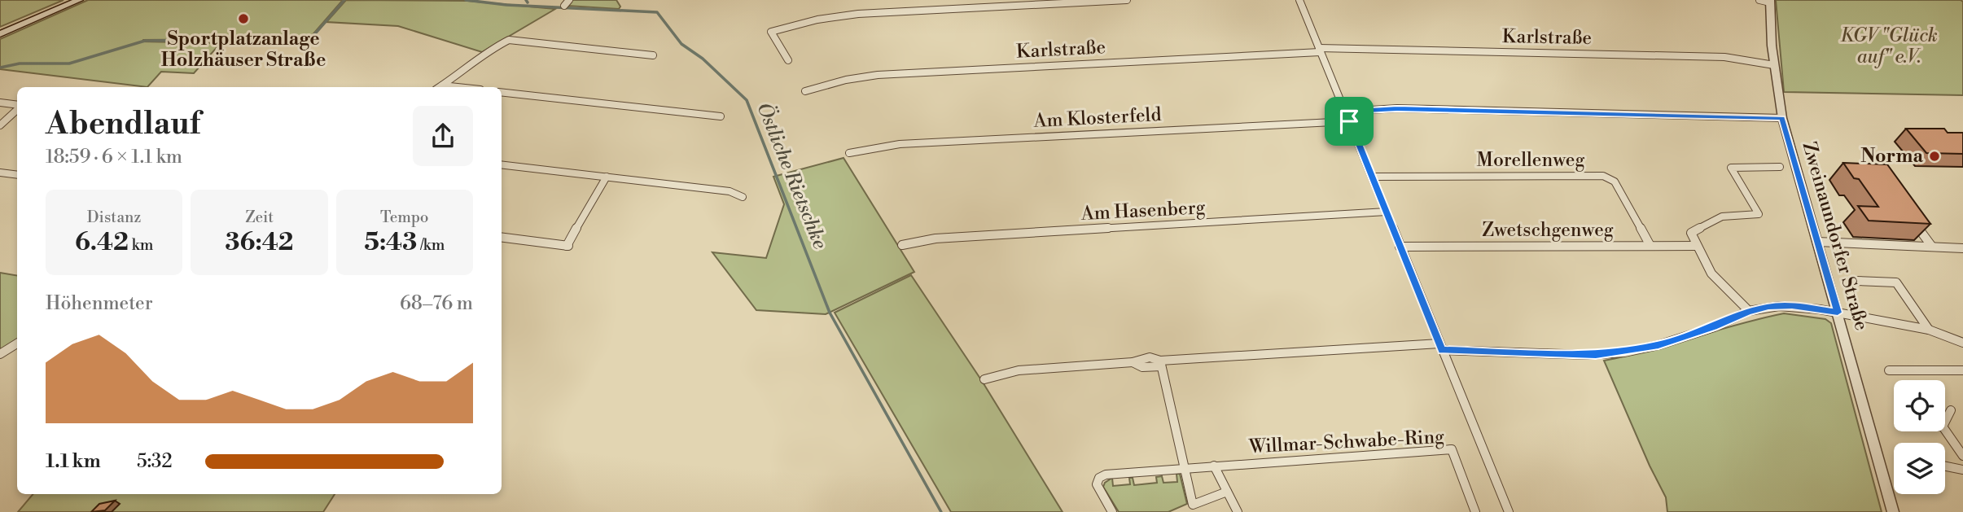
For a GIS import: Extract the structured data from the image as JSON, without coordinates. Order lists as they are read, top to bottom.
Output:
{
  "streets": {
    "street": [
      "Karlstraße",
      "Am Klosterfeld",
      "Morellenweg",
      "Am Hasenberg",
      "Zwetschgenweg",
      "Zweinaundorfer Straße",
      "Willmar-Schwabe-Ring"
    ]
  },
  "crossings": [
    ["Karlstraße", "Zweinaundorfer Straße"],
    ["Morellenweg", "Zwetschgenweg"]
  ],
  "water": ["Östliche Rietschke"],
  "parks": ["KGV \"Glück auf\" e.V."],
  "places": ["Sportplatzanlage Holzhäuser Straße", "Norma"],
  "page": {
    "heading": ["Abendlauf", "18:59 · 6 × 1.1 km"],
    "stats": [
      ["Distanz", "6.42 km"],
      ["Zeit", "36:42"],
      ["Tempo", "5:43 /km"]
    ],
    "chart": ["Höhenmeter", "68–76 m"],
    "list": [
      {
        "name": "1.1 km",
        "note": "5:32"
      }
    ]
  }
}
